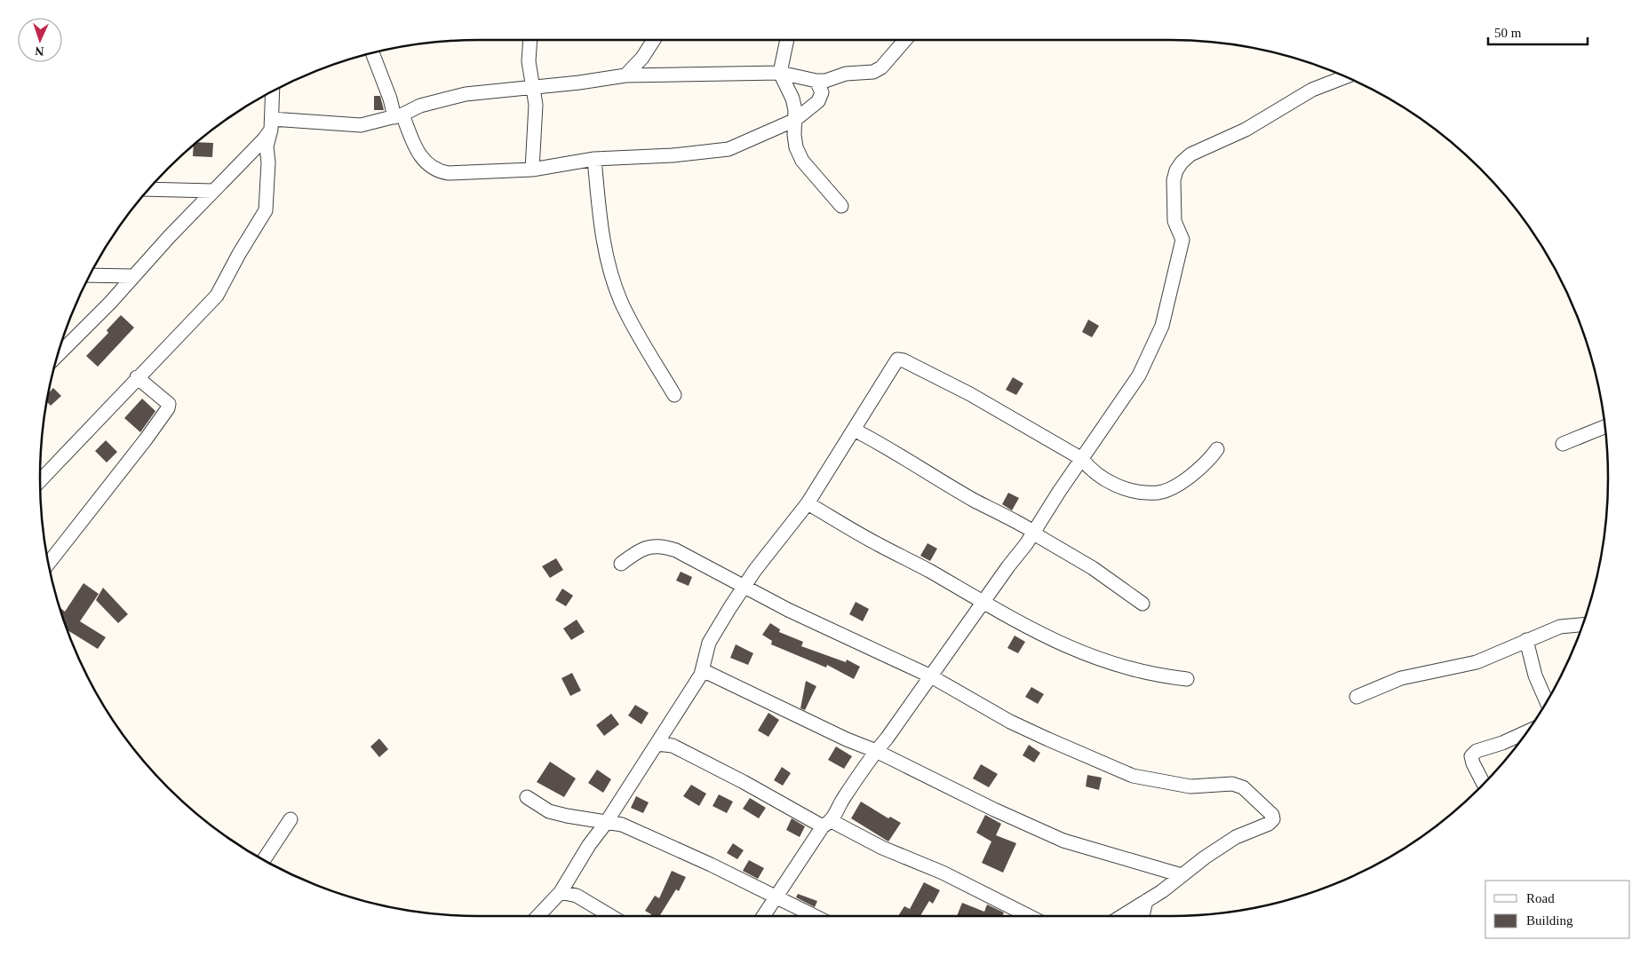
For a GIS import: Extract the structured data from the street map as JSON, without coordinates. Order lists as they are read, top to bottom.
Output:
{
  "legend": ["Road", "Building"],
  "scale_bar": "50 m",
  "north": "bottom"
}
